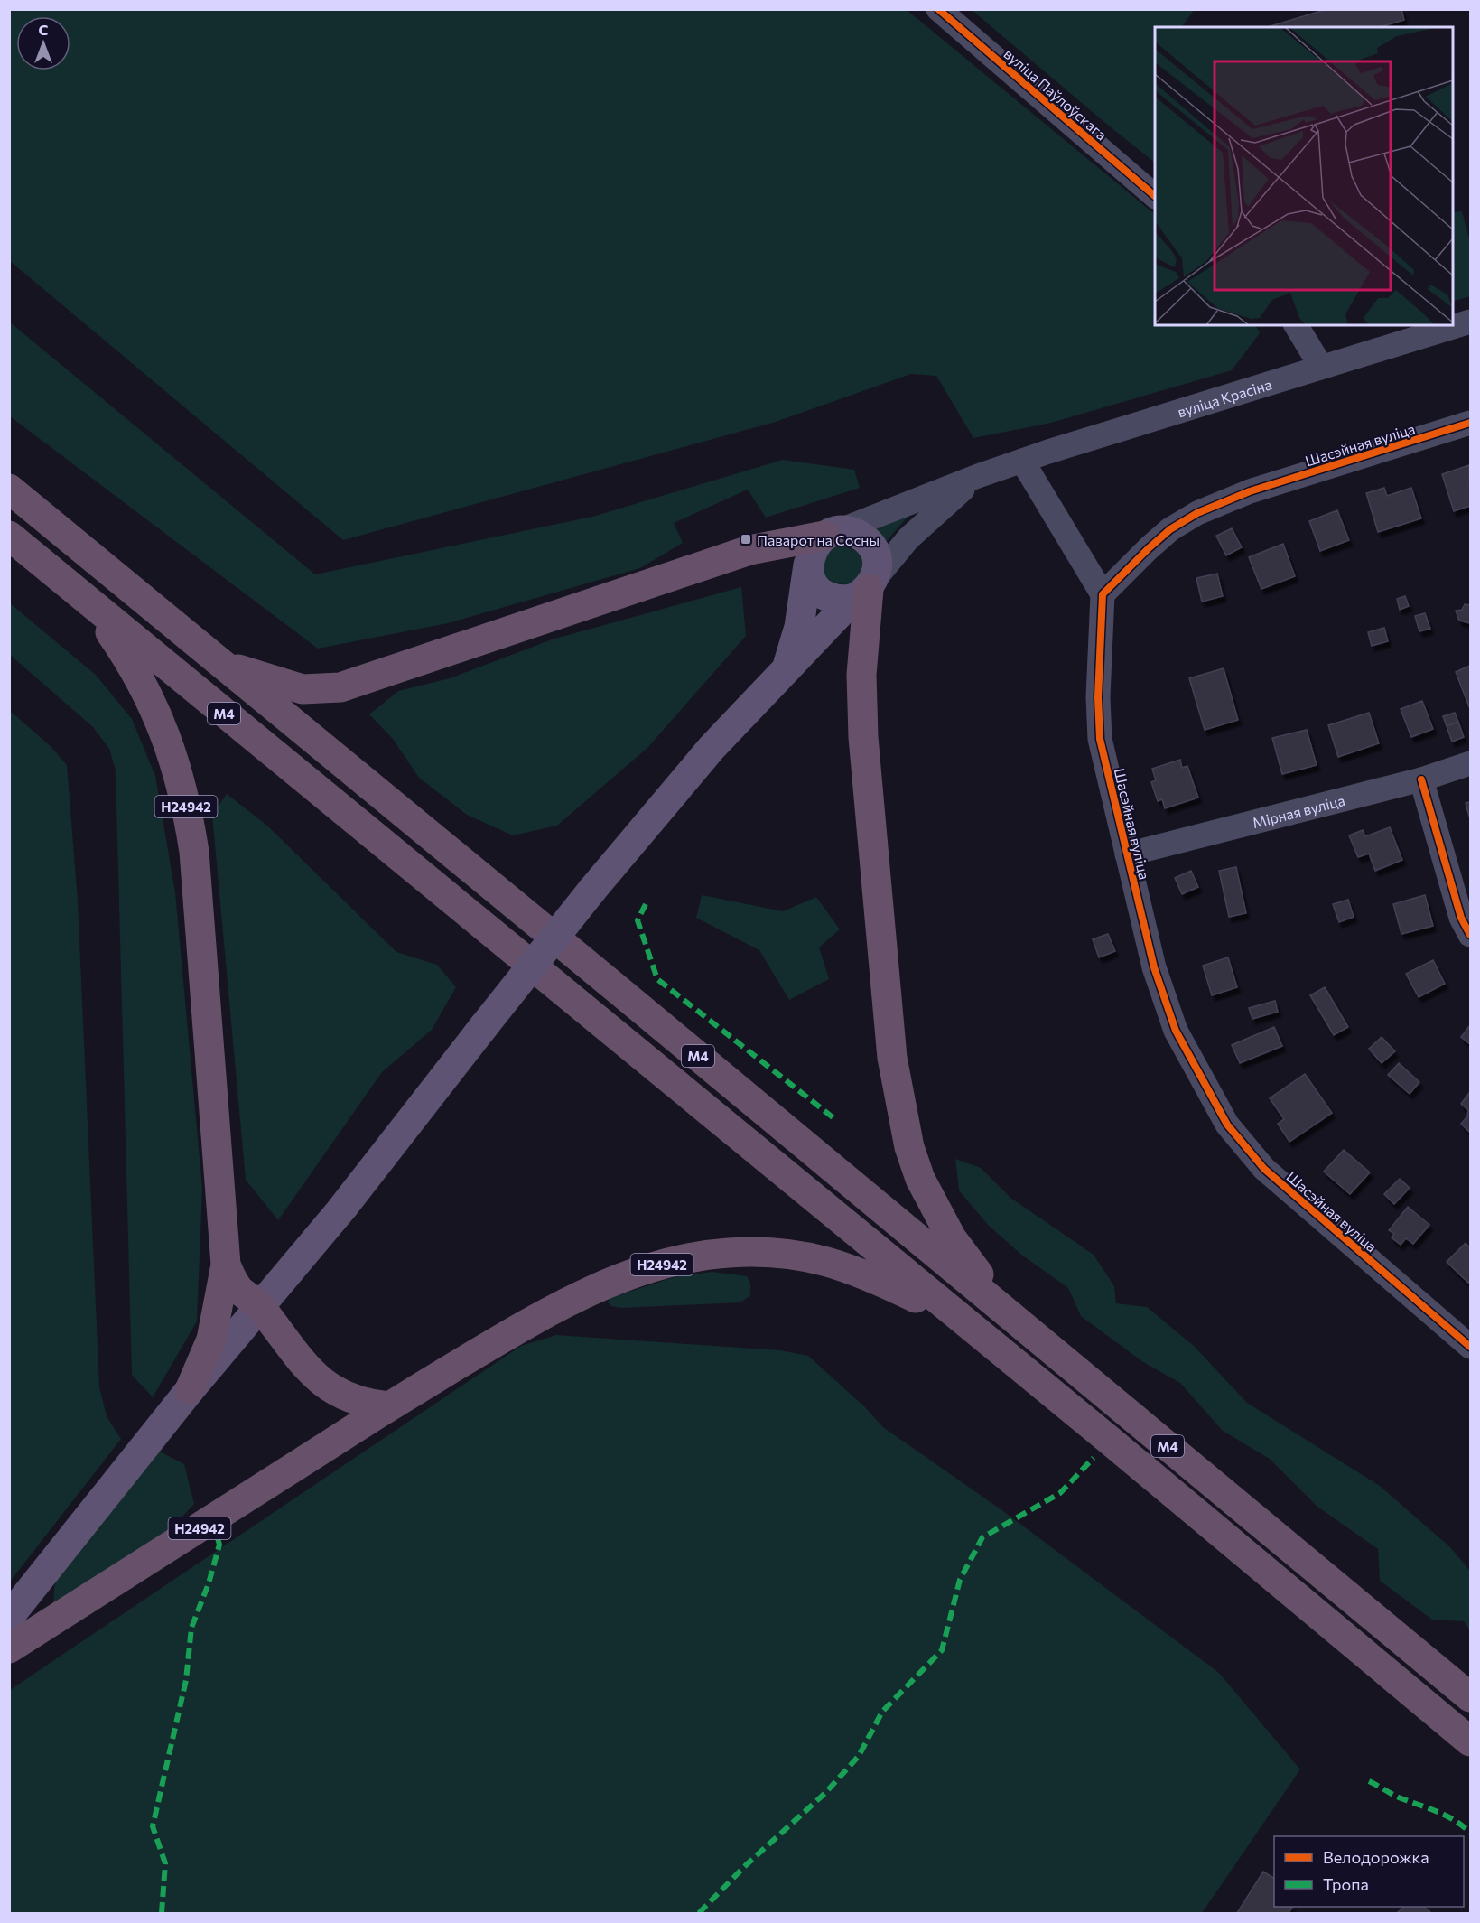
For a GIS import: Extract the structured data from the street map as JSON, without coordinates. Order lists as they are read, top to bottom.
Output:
{
  "streets": {
    "highway": ["М4", "Н24942"],
    "street": [
      "вуліца Паўлоўскага",
      "вуліца Красіна",
      "Шасэйная вуліца",
      "Мірная вуліца"
    ]
  },
  "crossings": [
    ["Шасэйная вуліца", "Мірная вуліца"],
    ["М4", "Н24942"]
  ],
  "places": {
    "transit": ["Паварот на Сосны"]
  },
  "legend": ["Велодорожка", "Тропа"],
  "north": "top"
}
